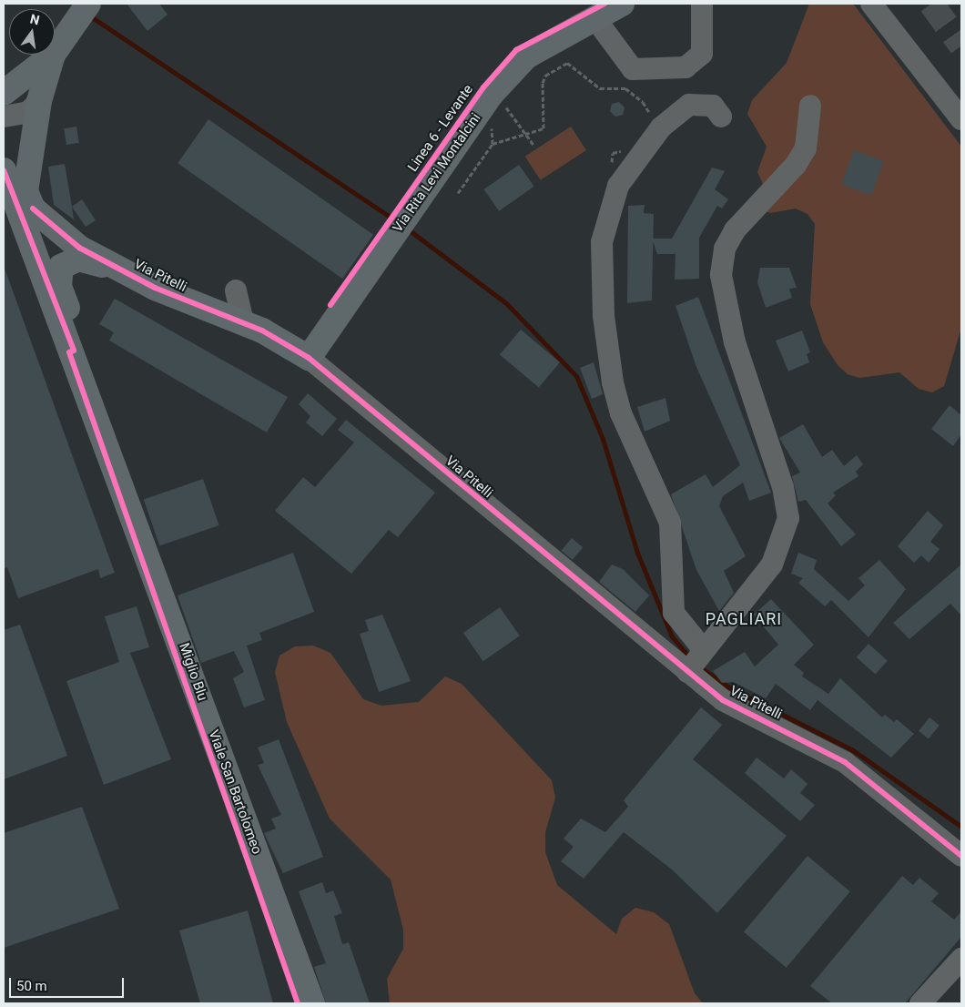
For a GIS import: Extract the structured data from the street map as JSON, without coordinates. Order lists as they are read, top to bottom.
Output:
{
  "streets": {
    "main road": ["Via Rita Levi Montalcini", "Via Pitelli", "Viale San Bartolomeo"],
    "cycle path": ["Linea 6 - Levante", "Miglio Blu"]
  },
  "crossings": [
    ["Via Rita Levi Montalcini", "Via Pitelli"],
    ["Via Pitelli", "Viale San Bartolomeo"]
  ],
  "districts": ["PAGLIARI"],
  "scale_bar": "50 m",
  "north": "top"
}
